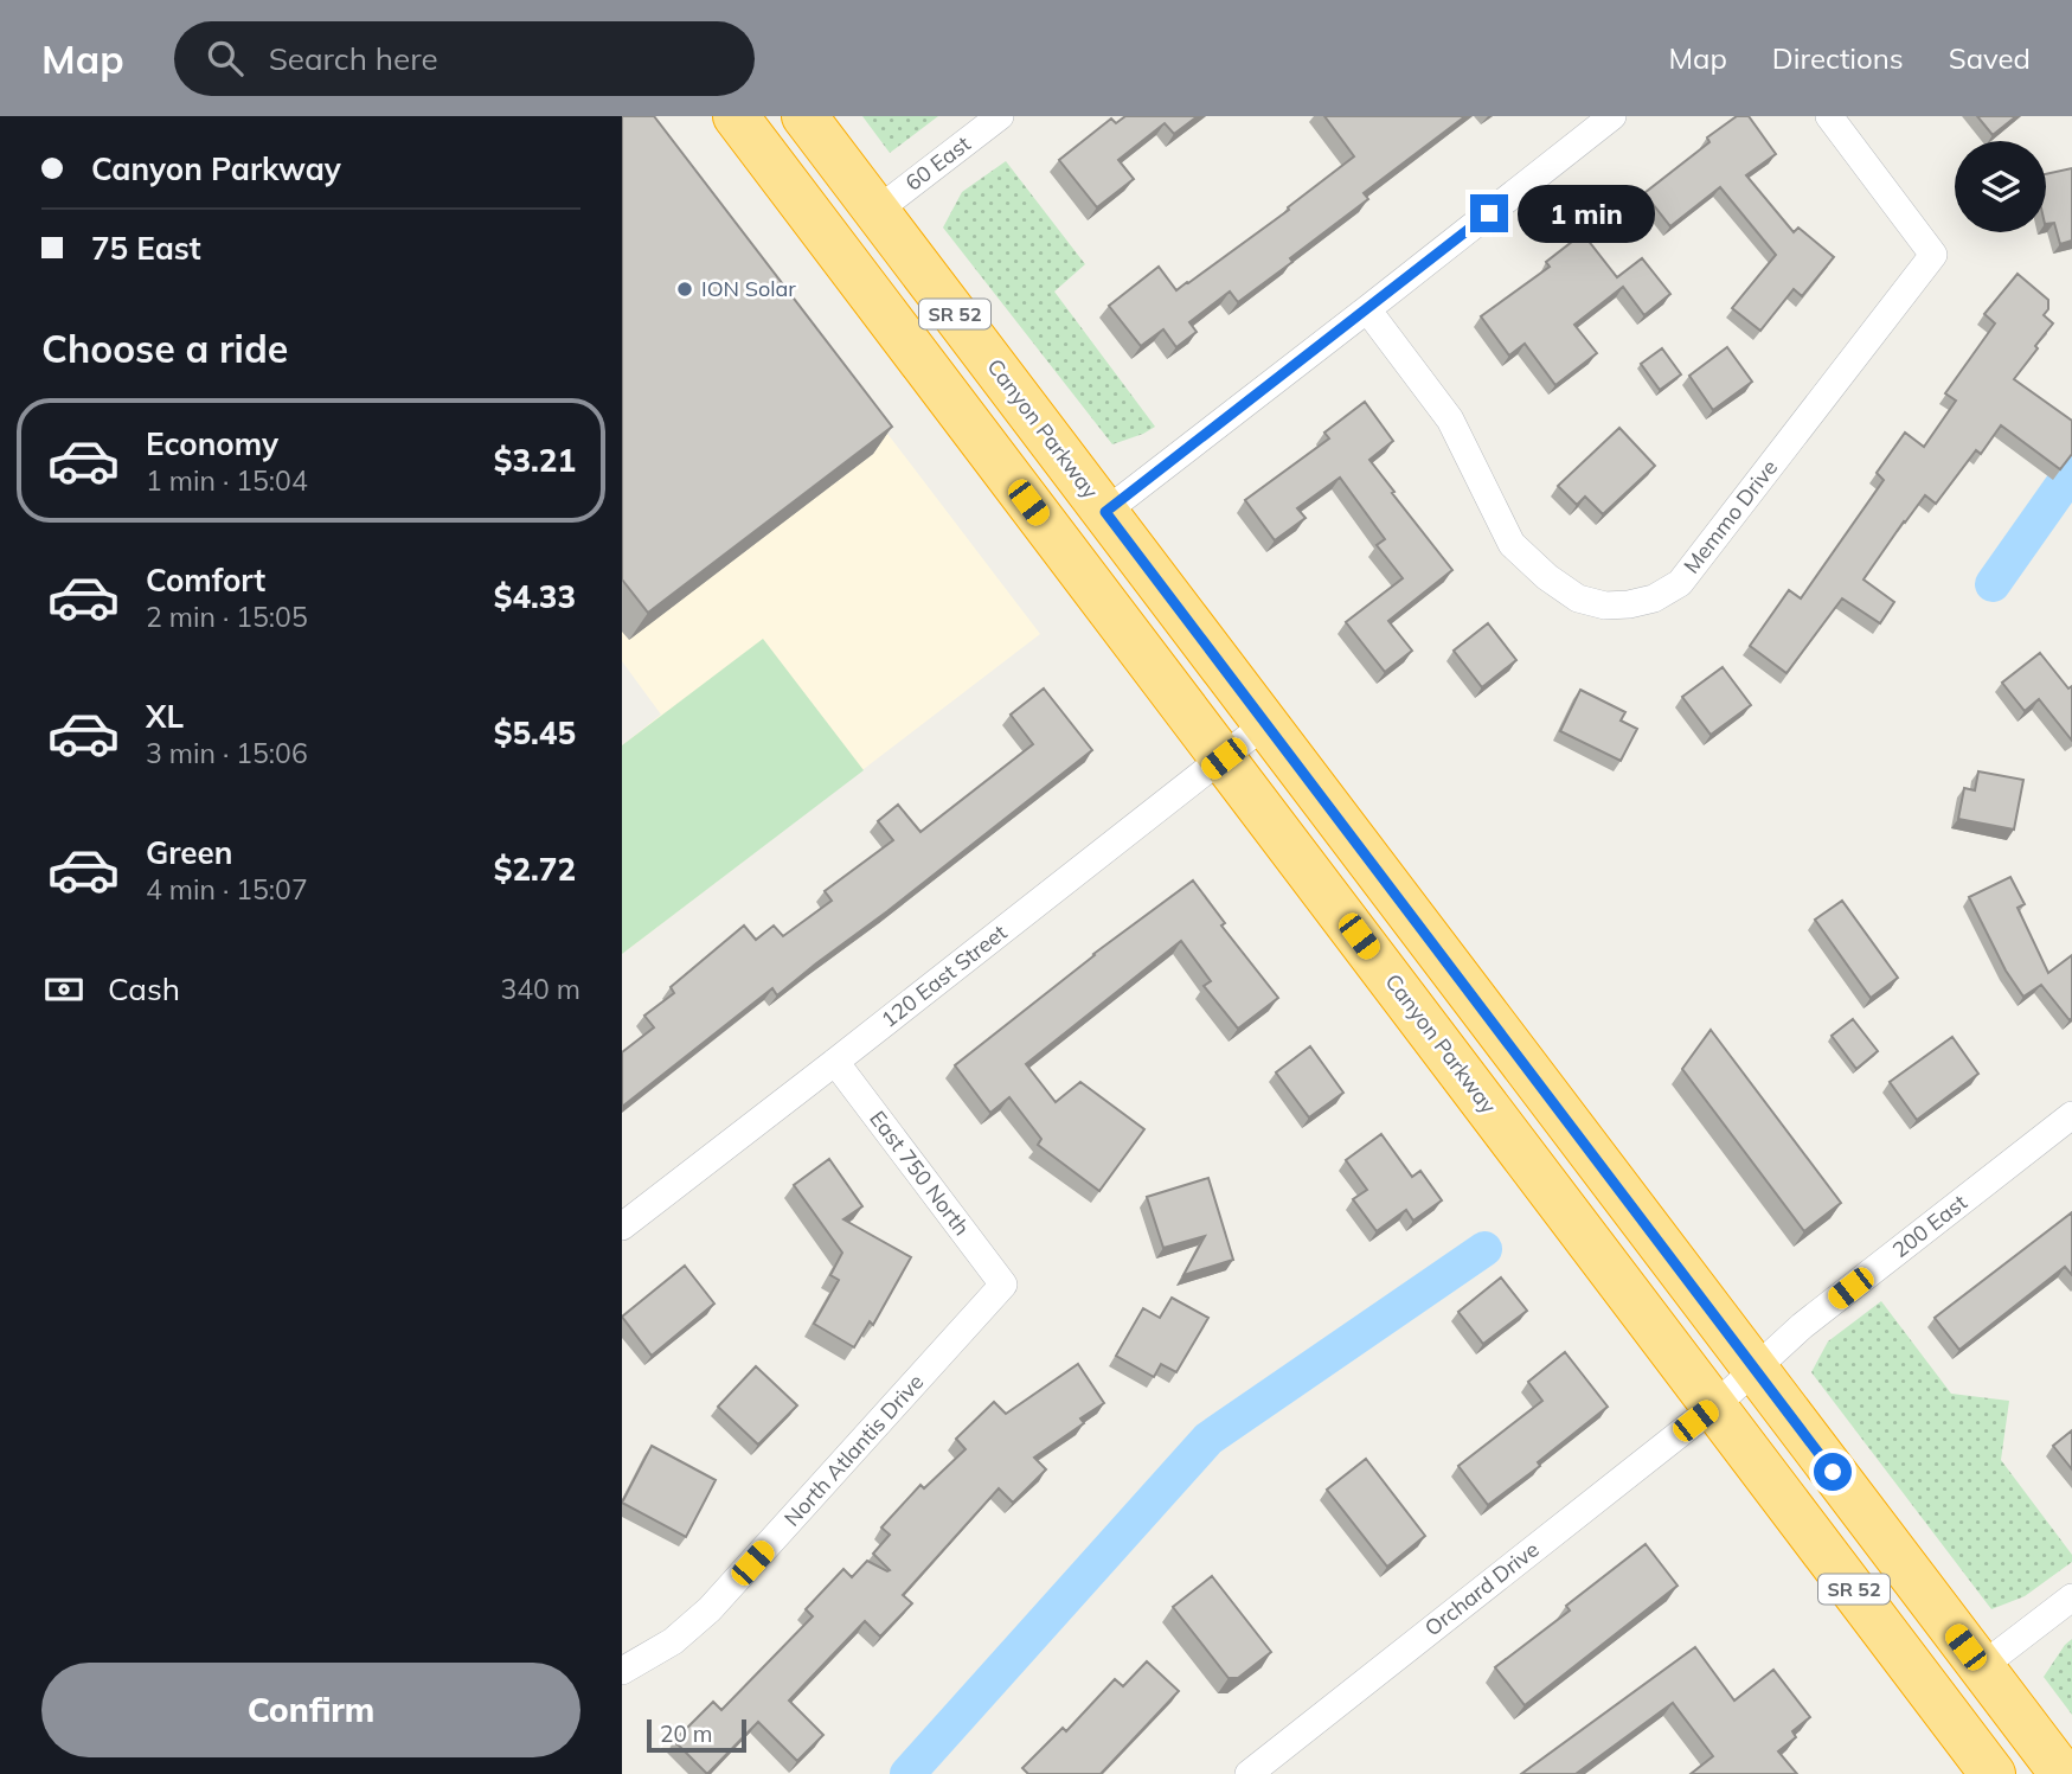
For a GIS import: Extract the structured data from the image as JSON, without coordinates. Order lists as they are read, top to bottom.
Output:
{
  "streets": {
    "highway": ["SR 52", "Canyon Parkway"],
    "street": [
      "60 East",
      "Memmo Drive",
      "120 East Street",
      "East 750 North",
      "200 East",
      "North Atlantis Drive",
      "Orchard Drive"
    ]
  },
  "crossings": [
    ["60 East", "Canyon Parkway"],
    ["Canyon Parkway", "120 East Street"],
    ["Canyon Parkway", "200 East"],
    ["Canyon Parkway", "Orchard Drive"],
    ["120 East Street", "East 750 North"],
    ["East 750 North", "North Atlantis Drive"],
    ["200 East", "Orchard Drive"]
  ],
  "places": ["ION Solar"],
  "scale_bar": "20 m",
  "page": {
    "header": "Map",
    "search": "Search here",
    "nav": ["Map", "Directions", "Saved"],
    "banner": ["Canyon Parkway", "75 East"],
    "bubble": "1 min",
    "heading": "Choose a ride",
    "list": [
      {
        "name": "Economy",
        "note": "1 min · 15:04",
        "value": "$3.21"
      },
      {
        "name": "Comfort",
        "note": "2 min · 15:05",
        "value": "$4.33"
      },
      {
        "name": "XL",
        "note": "3 min · 15:06",
        "value": "$5.45"
      },
      {
        "name": "Green",
        "note": "4 min · 15:07",
        "value": "$2.72"
      }
    ],
    "pay": ["Cash", "340 m"],
    "buttons": "Confirm",
    "scale": "20 m"
  }
}
